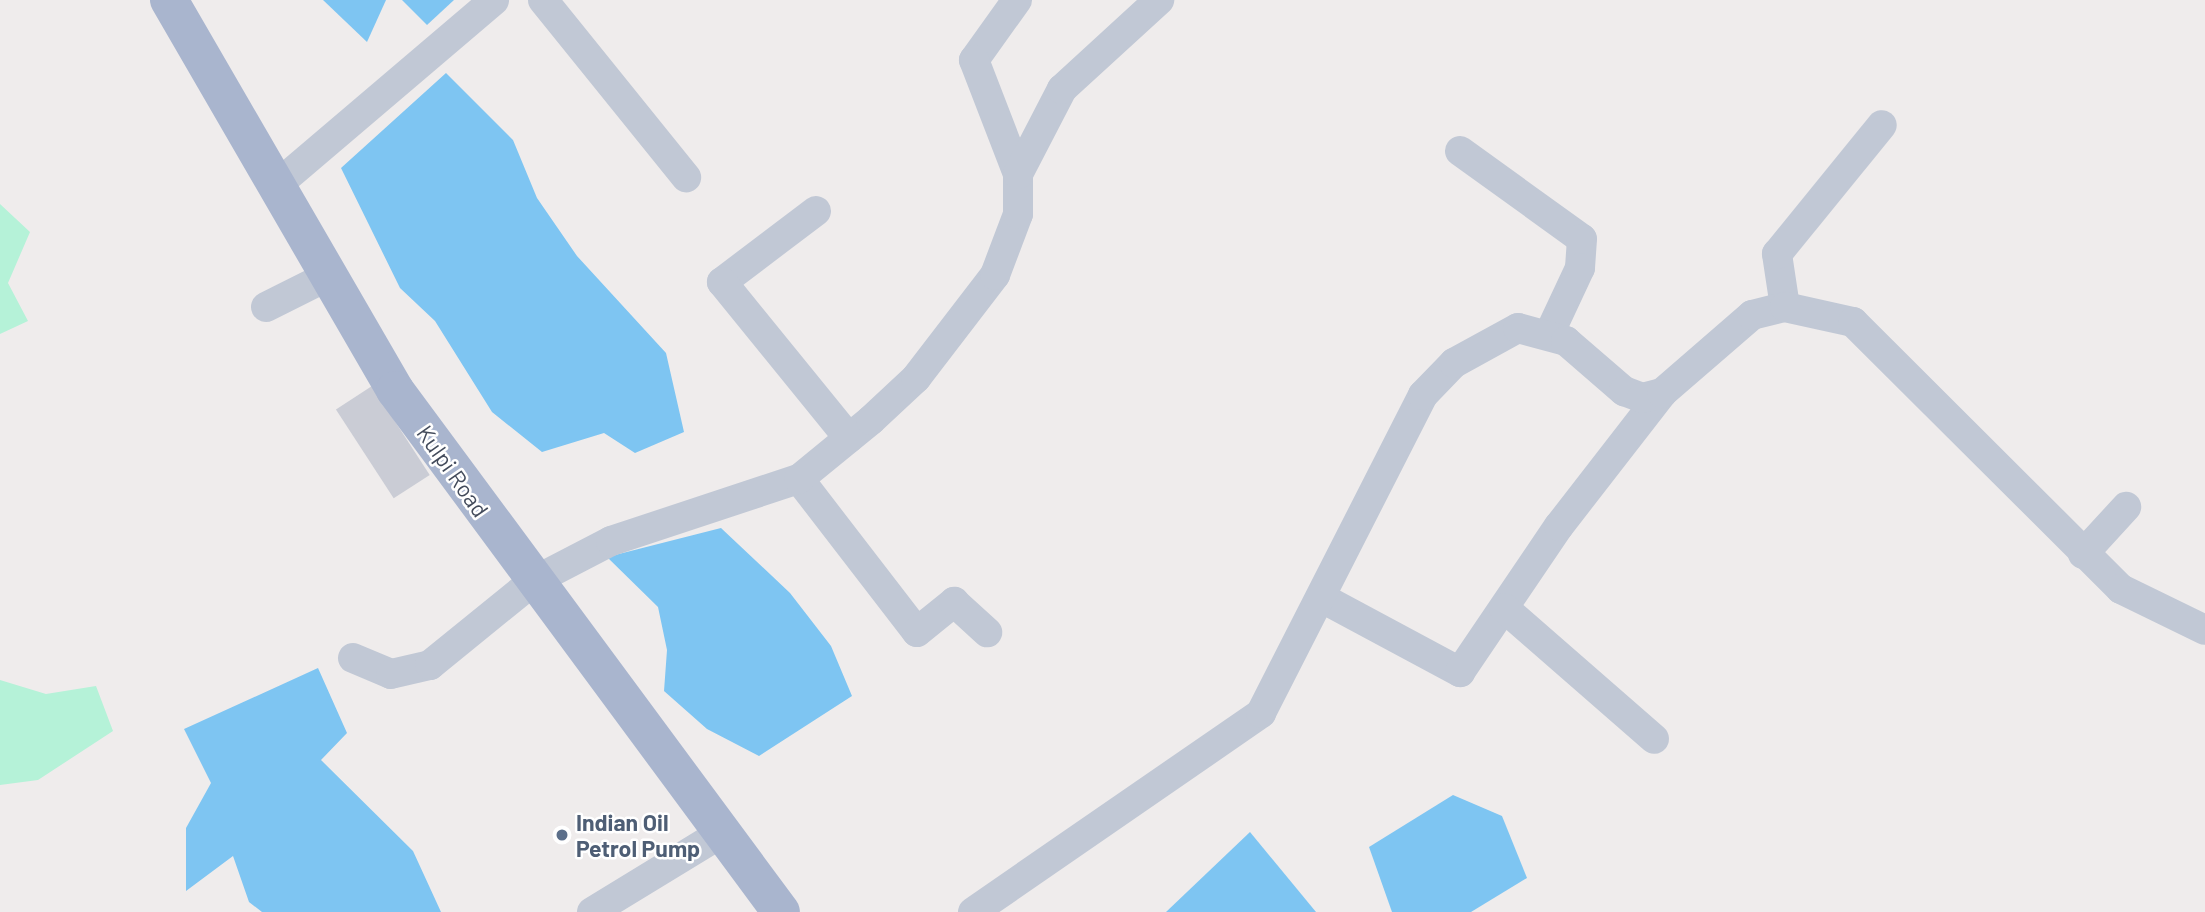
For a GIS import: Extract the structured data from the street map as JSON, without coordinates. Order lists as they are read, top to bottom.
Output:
{
  "streets": {
    "main road": ["Kulpi Road"]
  },
  "places": ["Indian Oil Petrol Pump"]
}
